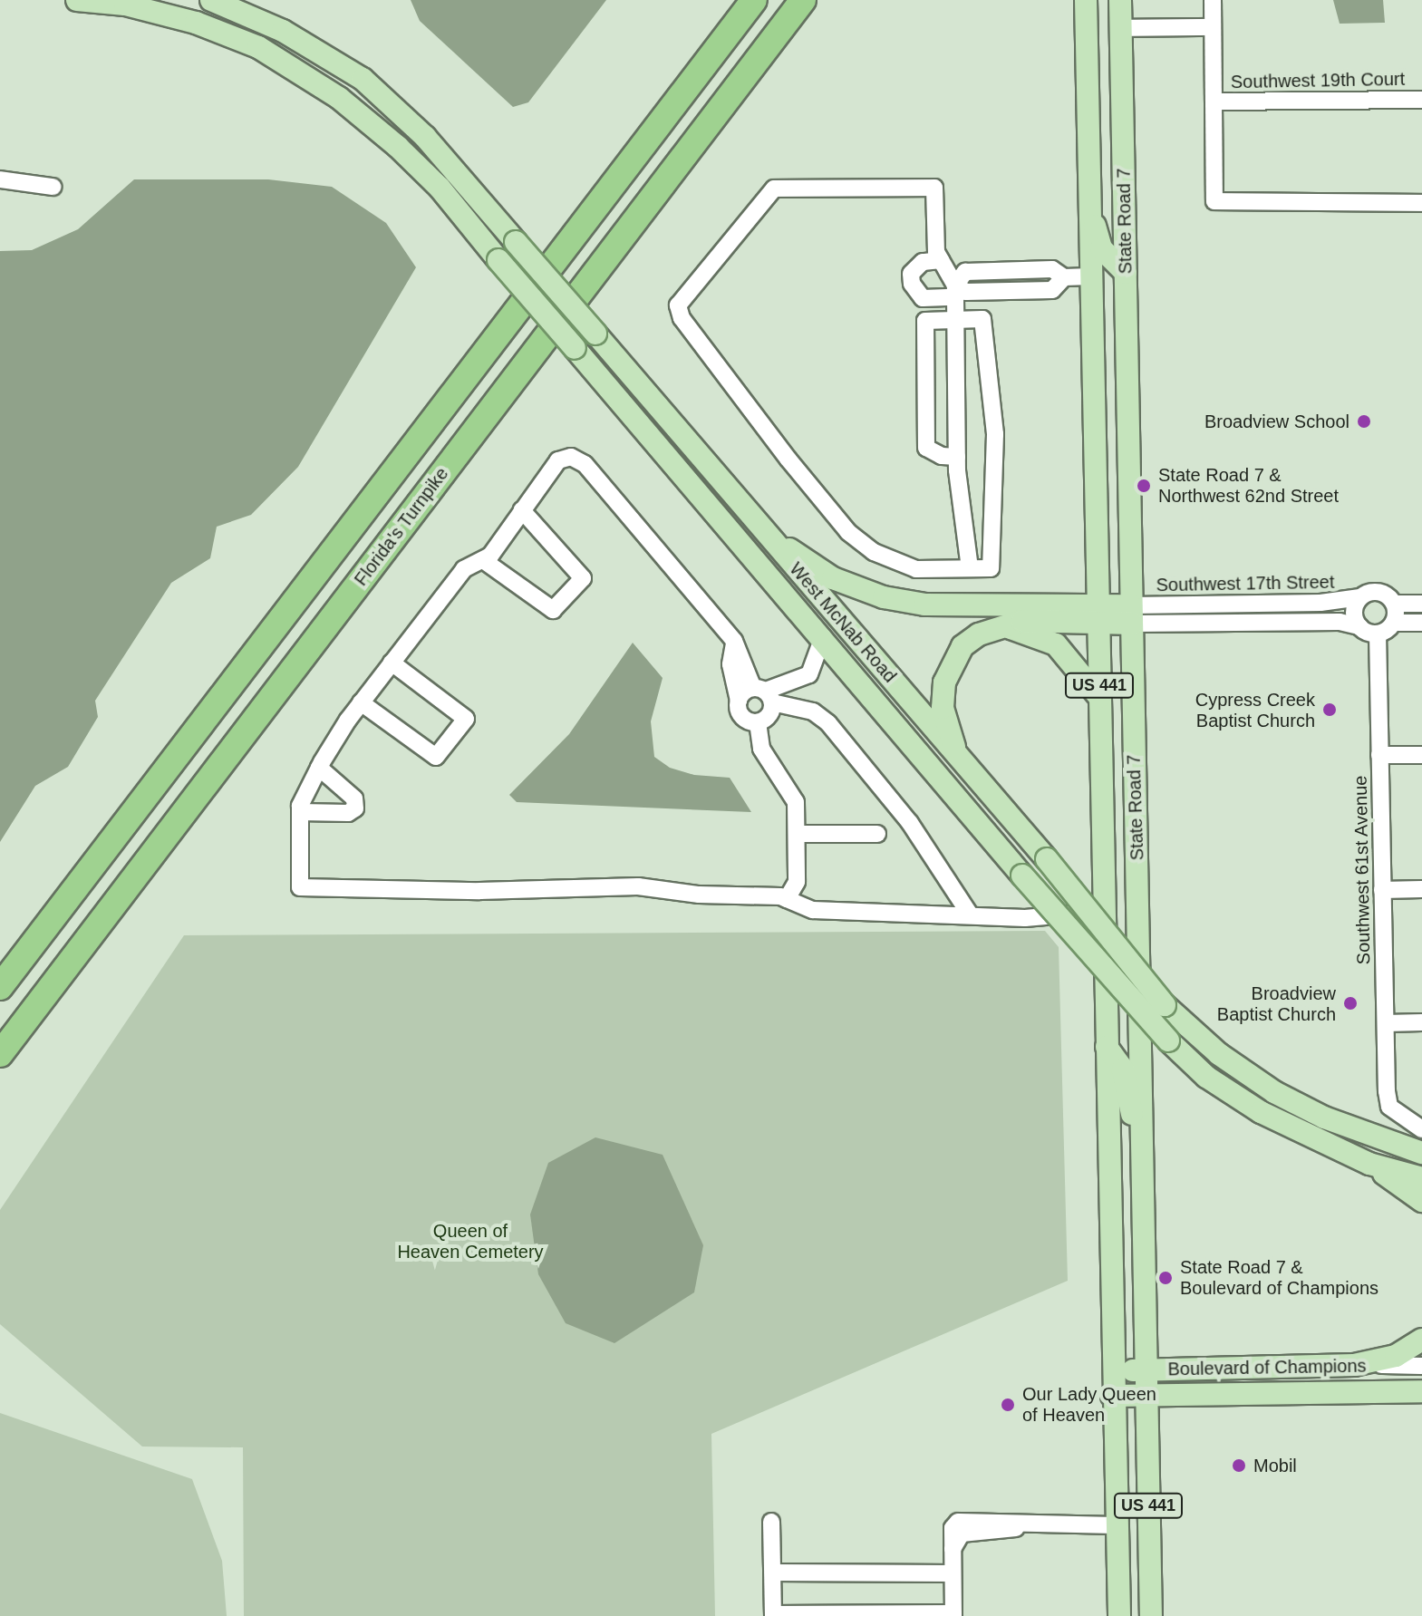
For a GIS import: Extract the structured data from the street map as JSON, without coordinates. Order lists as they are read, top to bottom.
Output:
{
  "streets": {
    "highway": ["Florida's Turnpike"],
    "main road": [
      "State Road 7",
      "West McNab Road",
      "US 441",
      "Boulevard of Champions"
    ],
    "street": ["Southwest 19th Court", "Southwest 17th Street", "Southwest 61st Avenue"]
  },
  "crossings": [
    ["State Road 7", "Southwest 17th Street"],
    ["State Road 7", "Boulevard of Champions"],
    ["Southwest 17th Street", "Southwest 61st Avenue"]
  ],
  "parks": ["Queen of Heaven Cemetery"],
  "places": [
    "Broadview School",
    "State Road 7 & Northwest 62nd Street",
    "Cypress Creek Baptist Church",
    "Broadview Baptist Church",
    "State Road 7 & Boulevard of Champions",
    "Our Lady Queen of Heaven",
    "Mobil"
  ]
}
